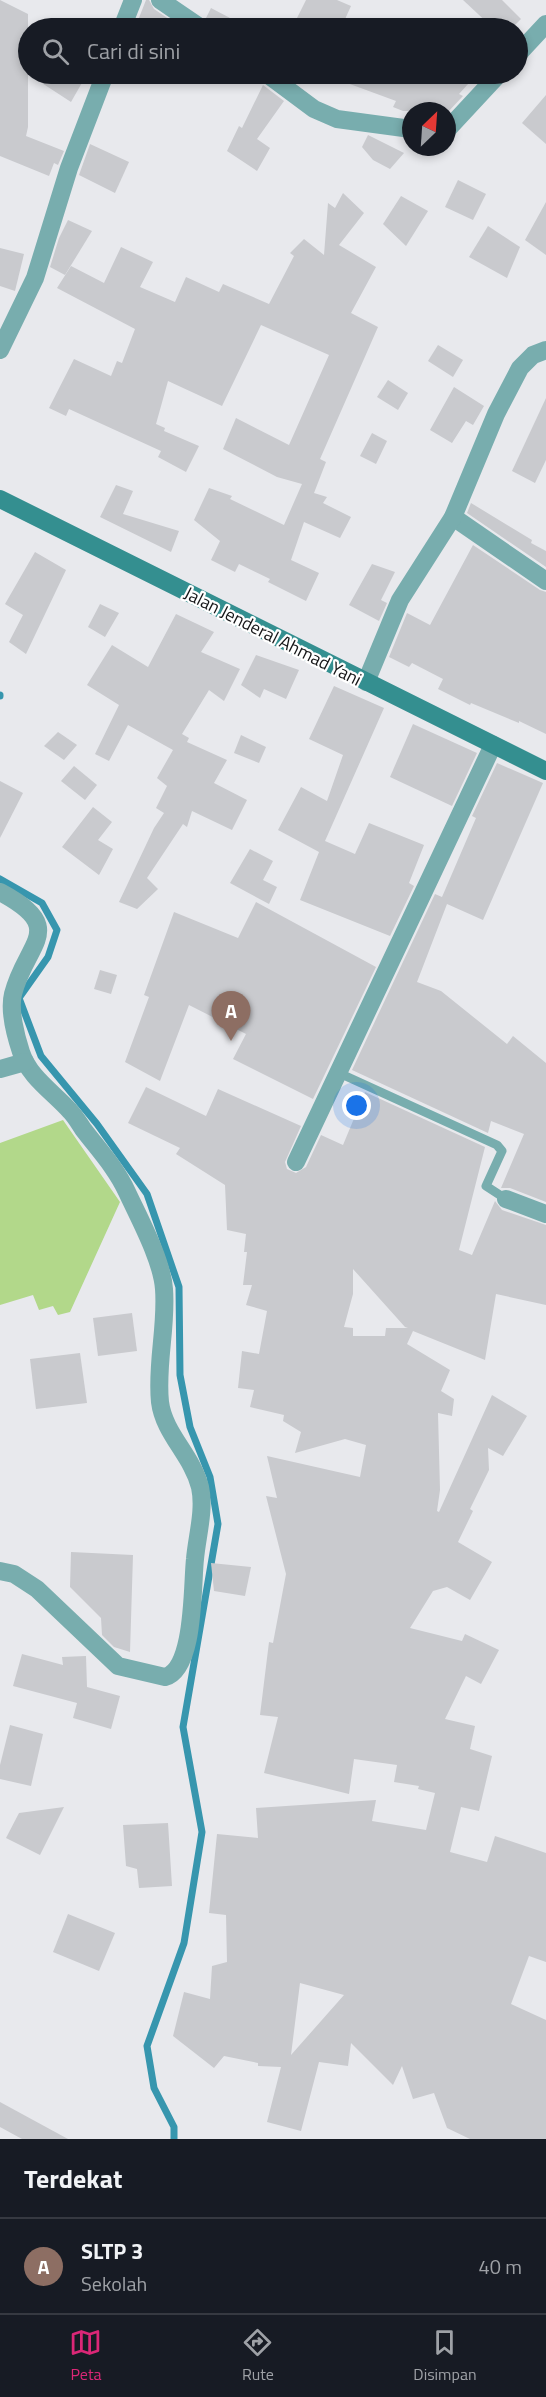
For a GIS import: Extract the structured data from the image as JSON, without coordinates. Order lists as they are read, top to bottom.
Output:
{
  "streets": {
    "main road": ["Jalan Jenderal Ahmad Yani"]
  },
  "north": "top right",
  "page": {
    "search": "Cari di sini",
    "pins": "A",
    "heading": "Terdekat",
    "list": [
      {
        "mark": "A",
        "name": "SLTP 3",
        "note": "Sekolah",
        "value": "40 m"
      }
    ],
    "nav": ["Peta", "Rute", "Disimpan"]
  }
}
